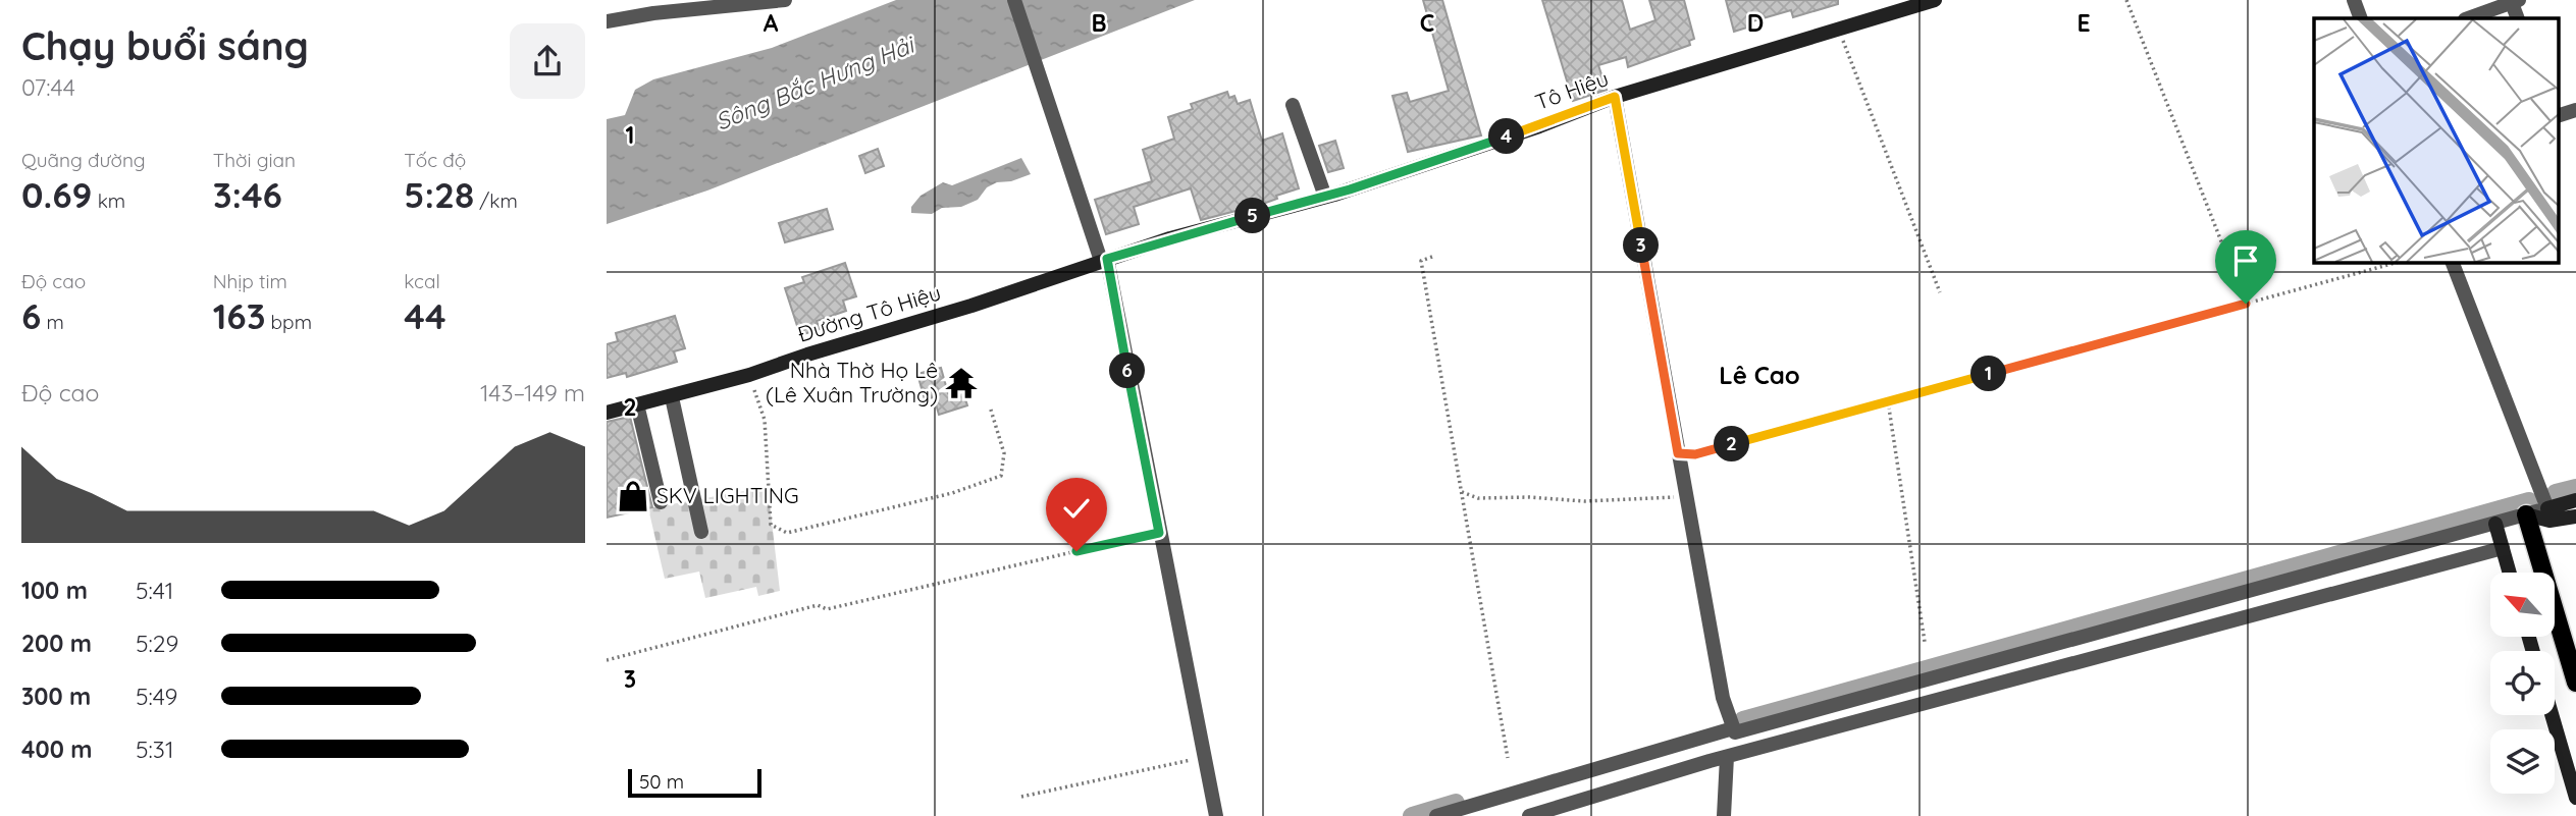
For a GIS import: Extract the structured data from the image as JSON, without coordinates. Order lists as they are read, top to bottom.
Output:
{
  "streets": {
    "main road": ["Tô Hiệu", "Đường Tô Hiệu"]
  },
  "crossings": [
    ["Tô Hiệu", "Đường Tô Hiệu"]
  ],
  "districts": ["Lê Cao"],
  "water": ["Sông Bắc Hưng Hải"],
  "places": {
    "temple": ["Nhà Thờ Họ Lê (Lê Xuân Trường)"],
    "shop": ["SKV LIGHTING"]
  },
  "scale_bar": "50 m",
  "north": "top left",
  "page": {
    "heading": ["Chạy buổi sáng", "07:44"],
    "pins": [
      "4",
      "5",
      "3",
      "6",
      "1",
      "2"
    ],
    "stats": [
      ["Quãng đường", "0.69 km"],
      ["Thời gian", "3:46"],
      ["Tốc độ", "5:28 /km"],
      ["Độ cao", "6 m"],
      ["Nhịp tim", "163 bpm"],
      ["kcal", "44"]
    ],
    "chart": ["Độ cao", "143–149 m"],
    "list": [
      {
        "name": "100 m",
        "note": "5:41"
      },
      {
        "name": "200 m",
        "note": "5:29"
      },
      {
        "name": "300 m",
        "note": "5:49"
      },
      {
        "name": "400 m",
        "note": "5:31"
      }
    ],
    "scale": "50 m"
  },
  "grid": {
    "columns": [
      "A",
      "B",
      "C",
      "D",
      "E"
    ],
    "rows": ["1", "2", "3"]
  }
}
